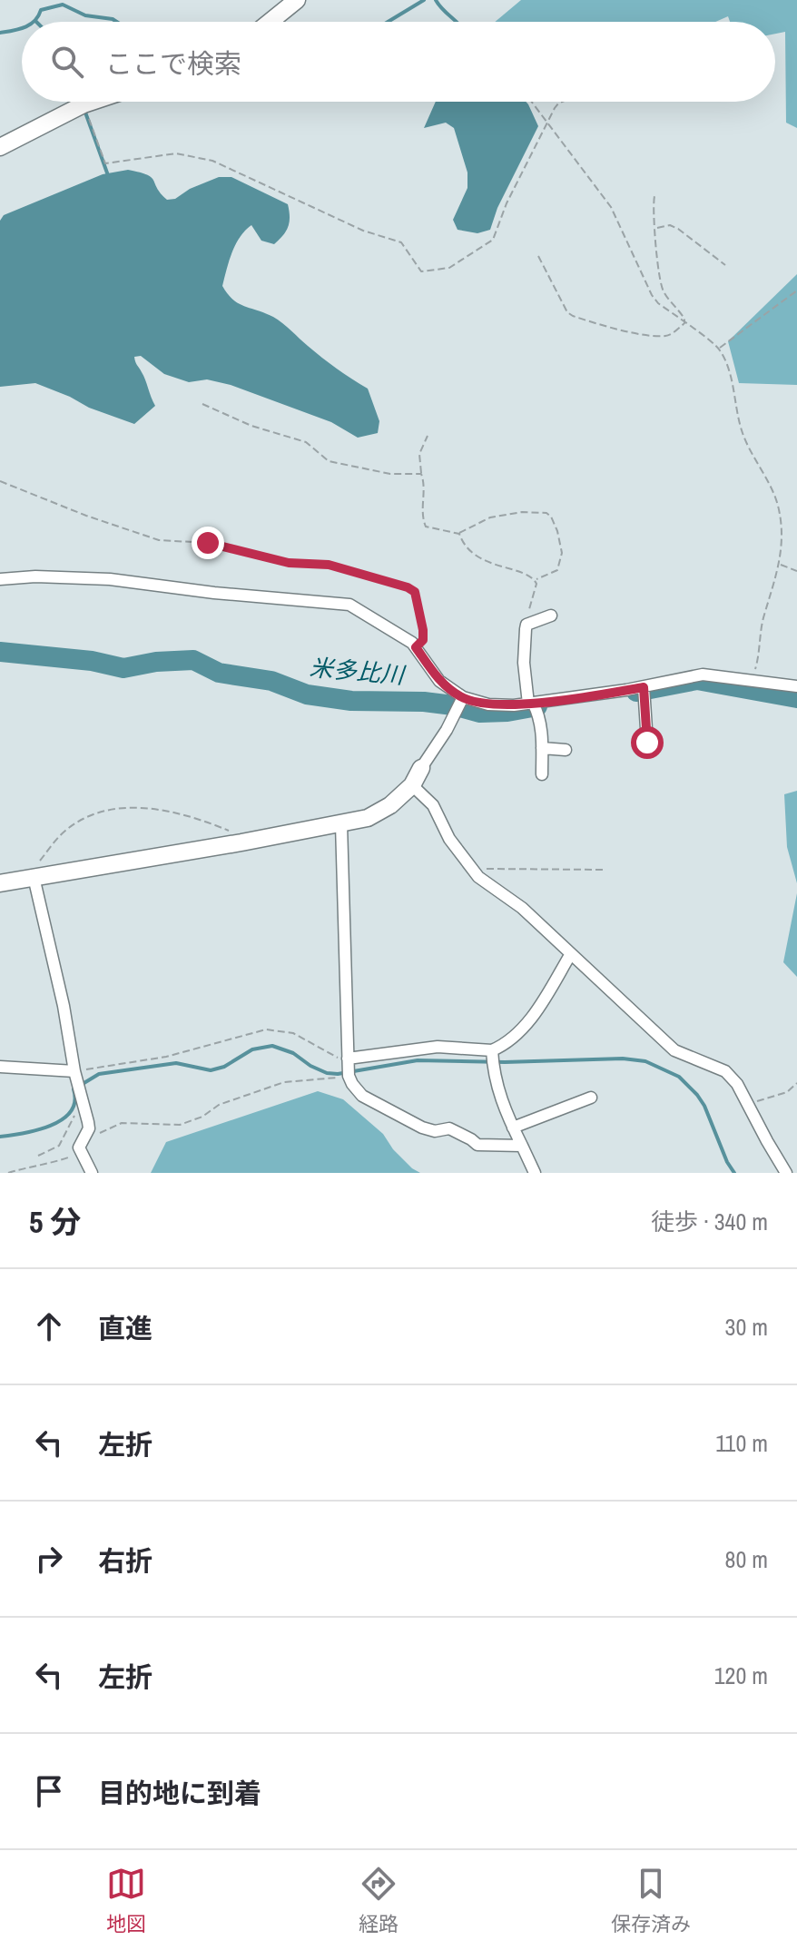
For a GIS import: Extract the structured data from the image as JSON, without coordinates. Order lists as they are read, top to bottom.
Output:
{
  "water": ["米多比川"],
  "page": {
    "search": "ここで検索",
    "heading": ["5 分", "徒歩 · 340 m"],
    "list": [
      ["直進", "30 m"],
      ["左折", "110 m"],
      ["右折", "80 m"],
      ["左折", "120 m"],
      "目的地に到着"
    ],
    "nav": ["地図", "経路", "保存済み"]
  }
}
